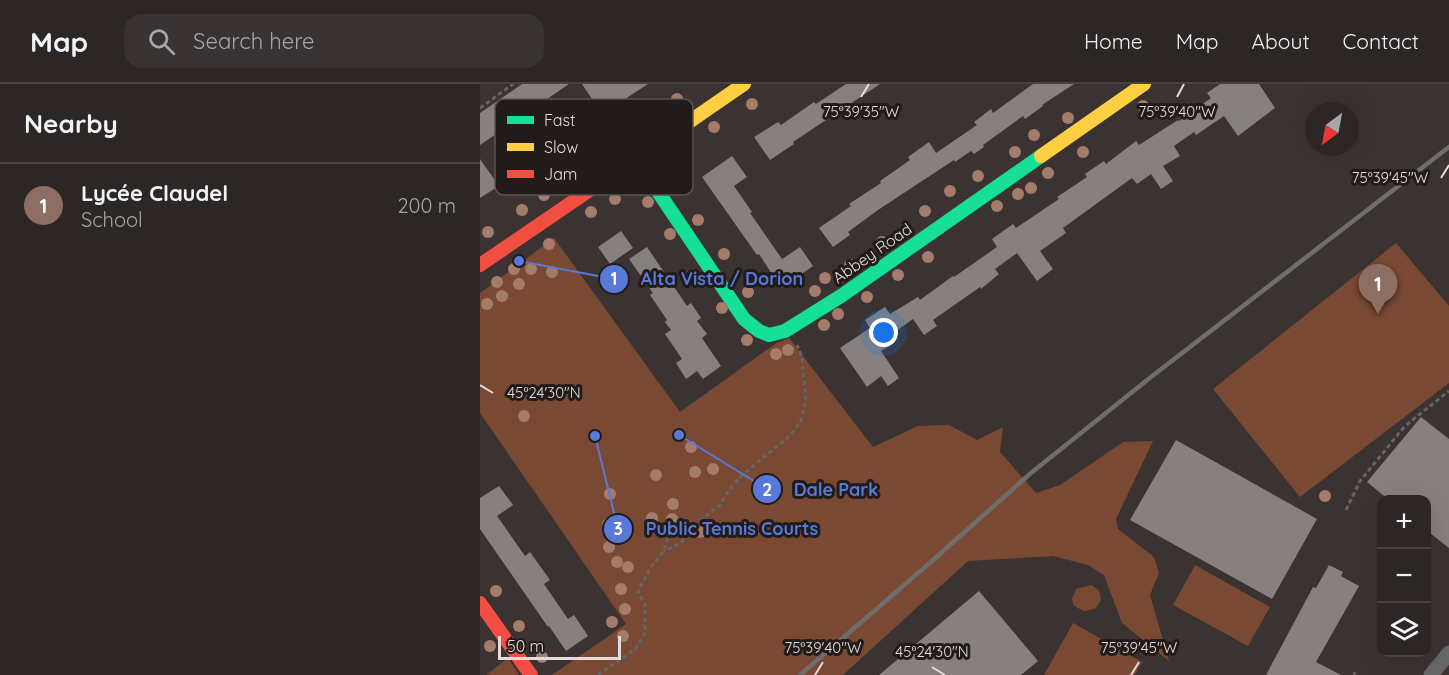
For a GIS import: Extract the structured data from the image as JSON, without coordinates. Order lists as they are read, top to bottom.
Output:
{
  "streets": {
    "street": ["Abbey Road"]
  },
  "places": ["Alta Vista / Dorion", "Dale Park", "Public Tennis Courts"],
  "legend": ["Fast", "Slow", "Jam"],
  "scale_bar": "50 m",
  "north": "bottom left",
  "page": {
    "header": "Map",
    "search": "Search here",
    "nav": [
      "Home",
      "Map",
      "About",
      "Contact"
    ],
    "heading": "Nearby",
    "list": [
      {
        "mark": "1",
        "name": "Lycée Claudel",
        "note": "School",
        "value": "200 m"
      }
    ],
    "pins": "1",
    "map_buttons": ["+", "−"],
    "scale": "50 m"
  },
  "coordinates": [
    "75°39'35\"W",
    "75°39'40\"W",
    "75°39'45\"W",
    "45°24'30\"N"
  ]
}
